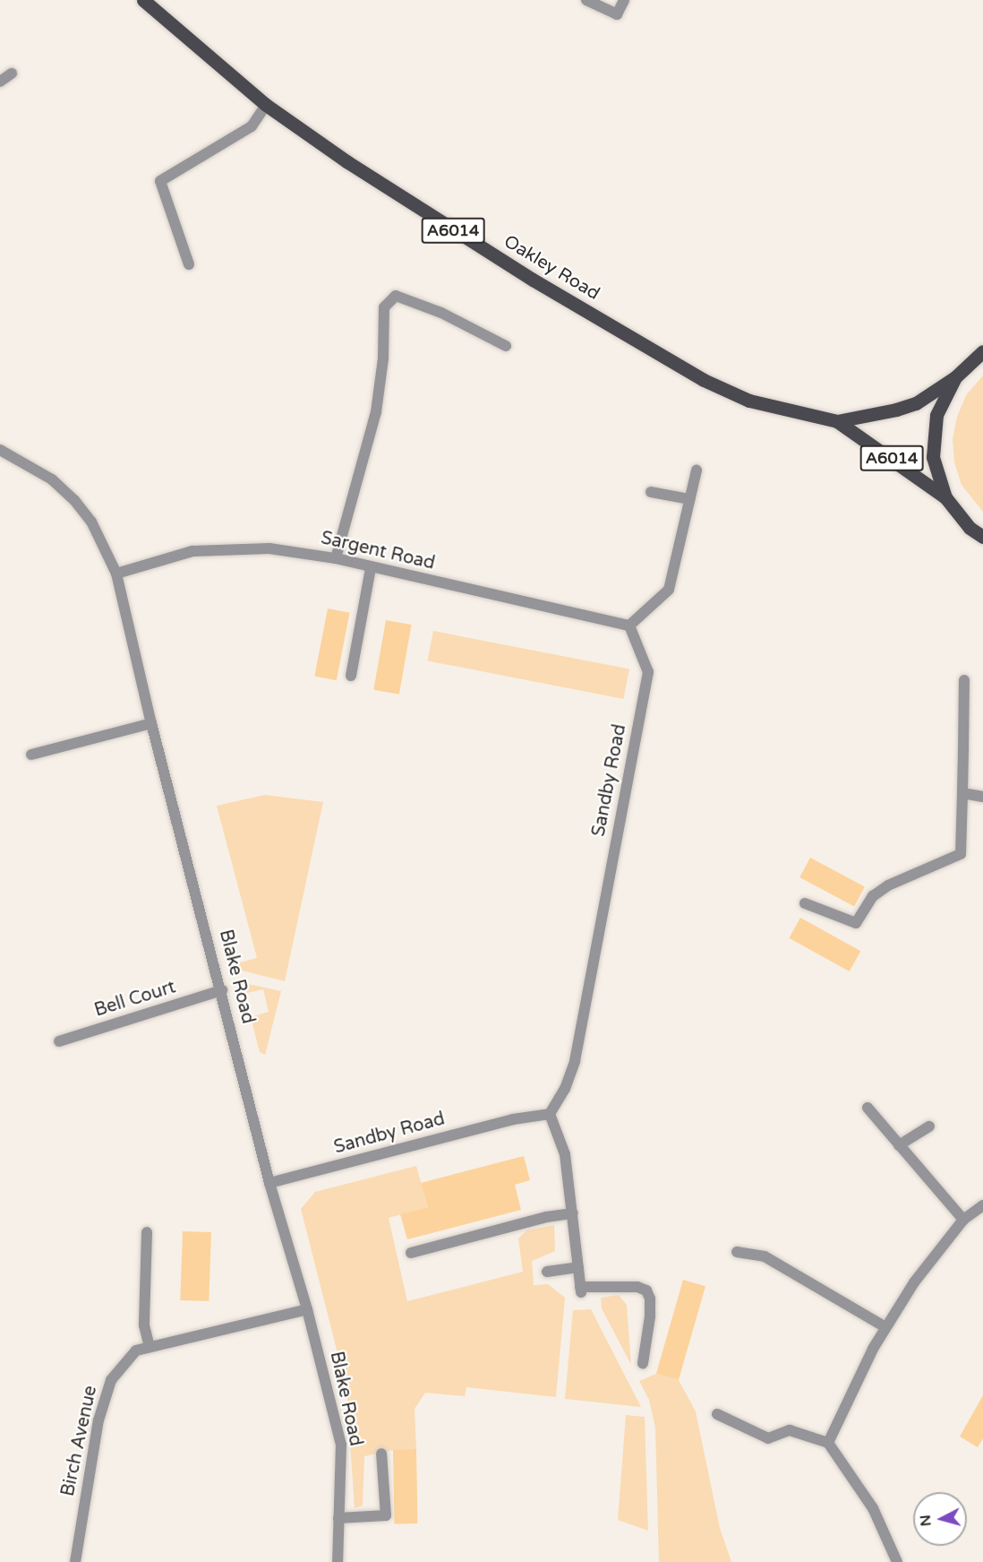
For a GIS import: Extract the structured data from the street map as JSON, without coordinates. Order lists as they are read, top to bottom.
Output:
{
  "streets": {
    "main road": ["A6014", "Oakley Road"],
    "street": [
      "Sargent Road",
      "Sandby Road",
      "Blake Road",
      "Bell Court",
      "Birch Avenue"
    ]
  },
  "crossings": [
    ["Sargent Road", "Sandby Road"],
    ["Sargent Road", "Blake Road"],
    ["Sandby Road", "Blake Road"],
    ["Blake Road", "Bell Court"],
    ["Blake Road", "Birch Avenue"]
  ],
  "north": "left"
}
